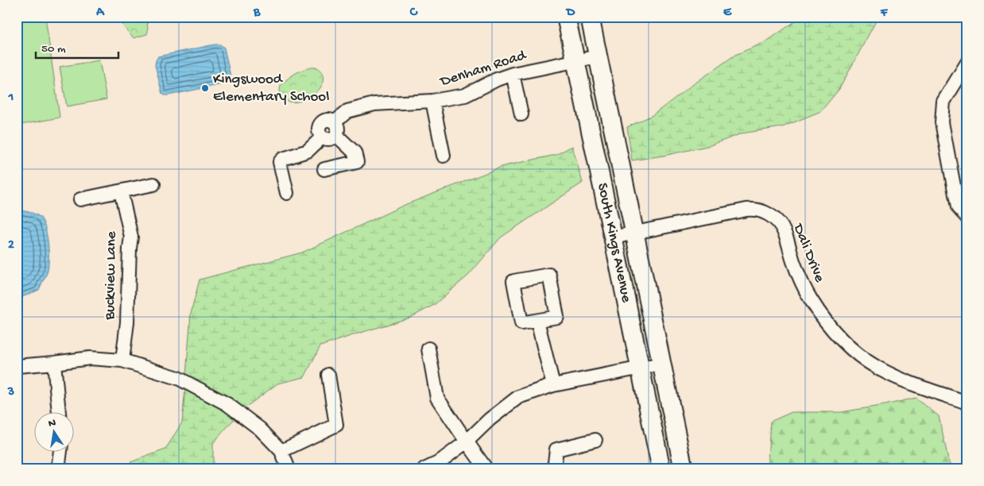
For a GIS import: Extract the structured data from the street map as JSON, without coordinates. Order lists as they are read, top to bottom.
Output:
{
  "streets": {
    "main road": ["South Kings Avenue"],
    "street": ["Denham Road", "Dali Drive", "Buckview Lane"]
  },
  "crossings": [
    ["Denham Road", "South Kings Avenue"],
    ["South Kings Avenue", "Dali Drive"]
  ],
  "places": ["Kingswood Elementary School"],
  "scale_bar": "50 m",
  "north": "top",
  "grid": {
    "columns": [
      "A",
      "B",
      "C",
      "D",
      "E",
      "F"
    ],
    "rows": ["1", "2", "3"]
  }
}
